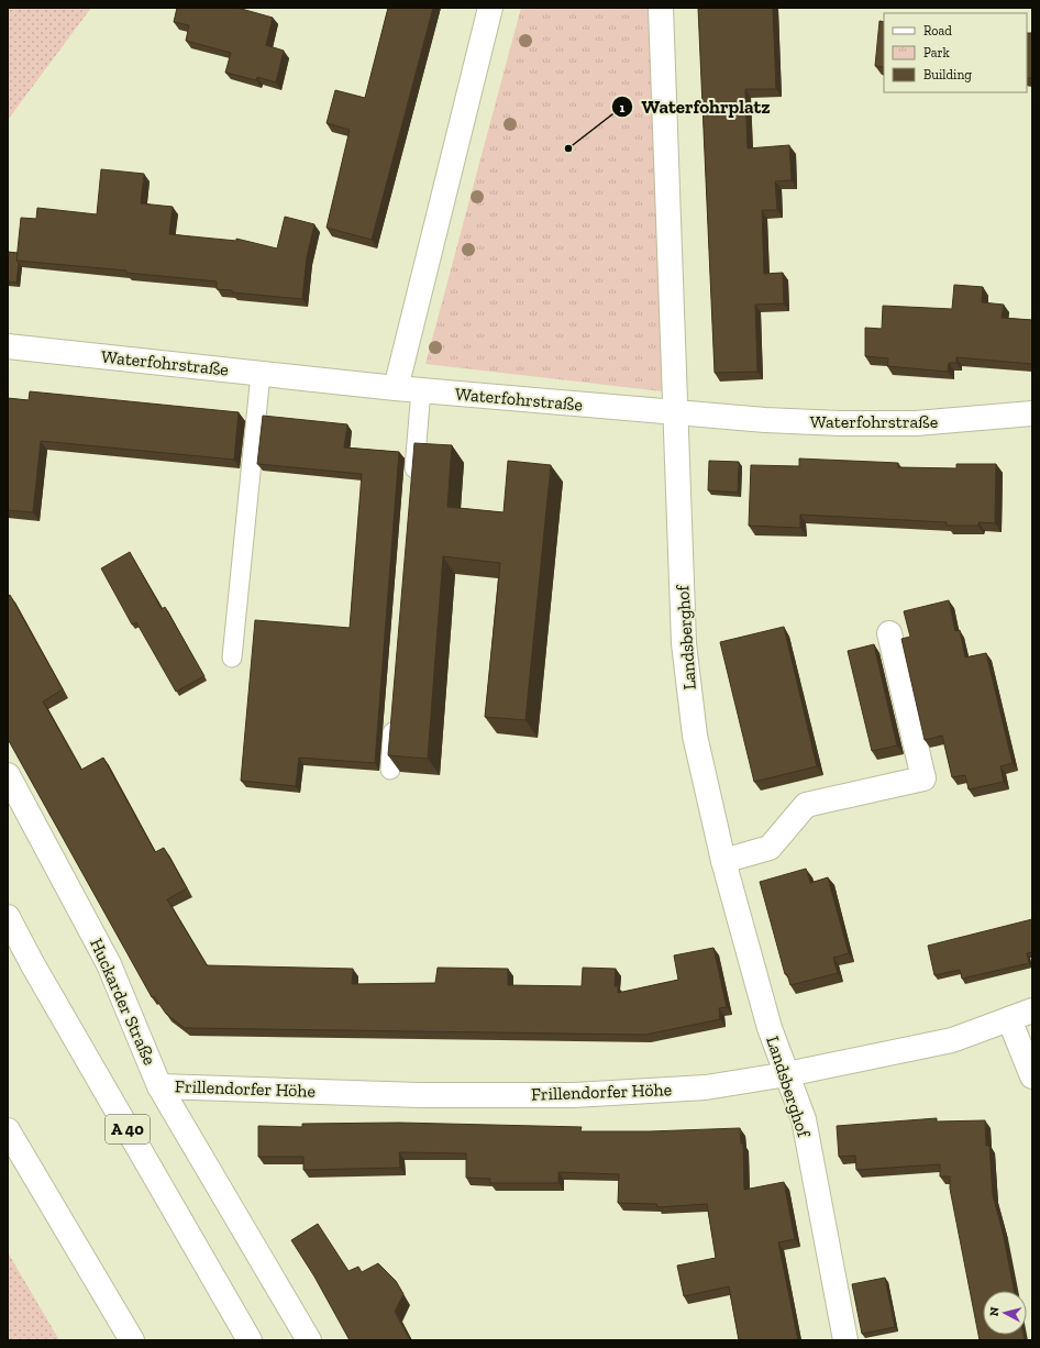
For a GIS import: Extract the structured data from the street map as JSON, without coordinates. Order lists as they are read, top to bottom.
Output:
{
  "streets": {
    "main road": [
      "Waterfohrstraße",
      "Landsberghof",
      "Huckarder Straße",
      "Frillendorfer Höhe",
      "A 40"
    ]
  },
  "crossings": [
    ["Waterfohrstraße", "Landsberghof"],
    ["Landsberghof", "Frillendorfer Höhe"],
    ["Huckarder Straße", "Frillendorfer Höhe"]
  ],
  "places": ["Waterfohrplatz"],
  "legend": ["Road", "Park", "Building"],
  "north": "left"
}
